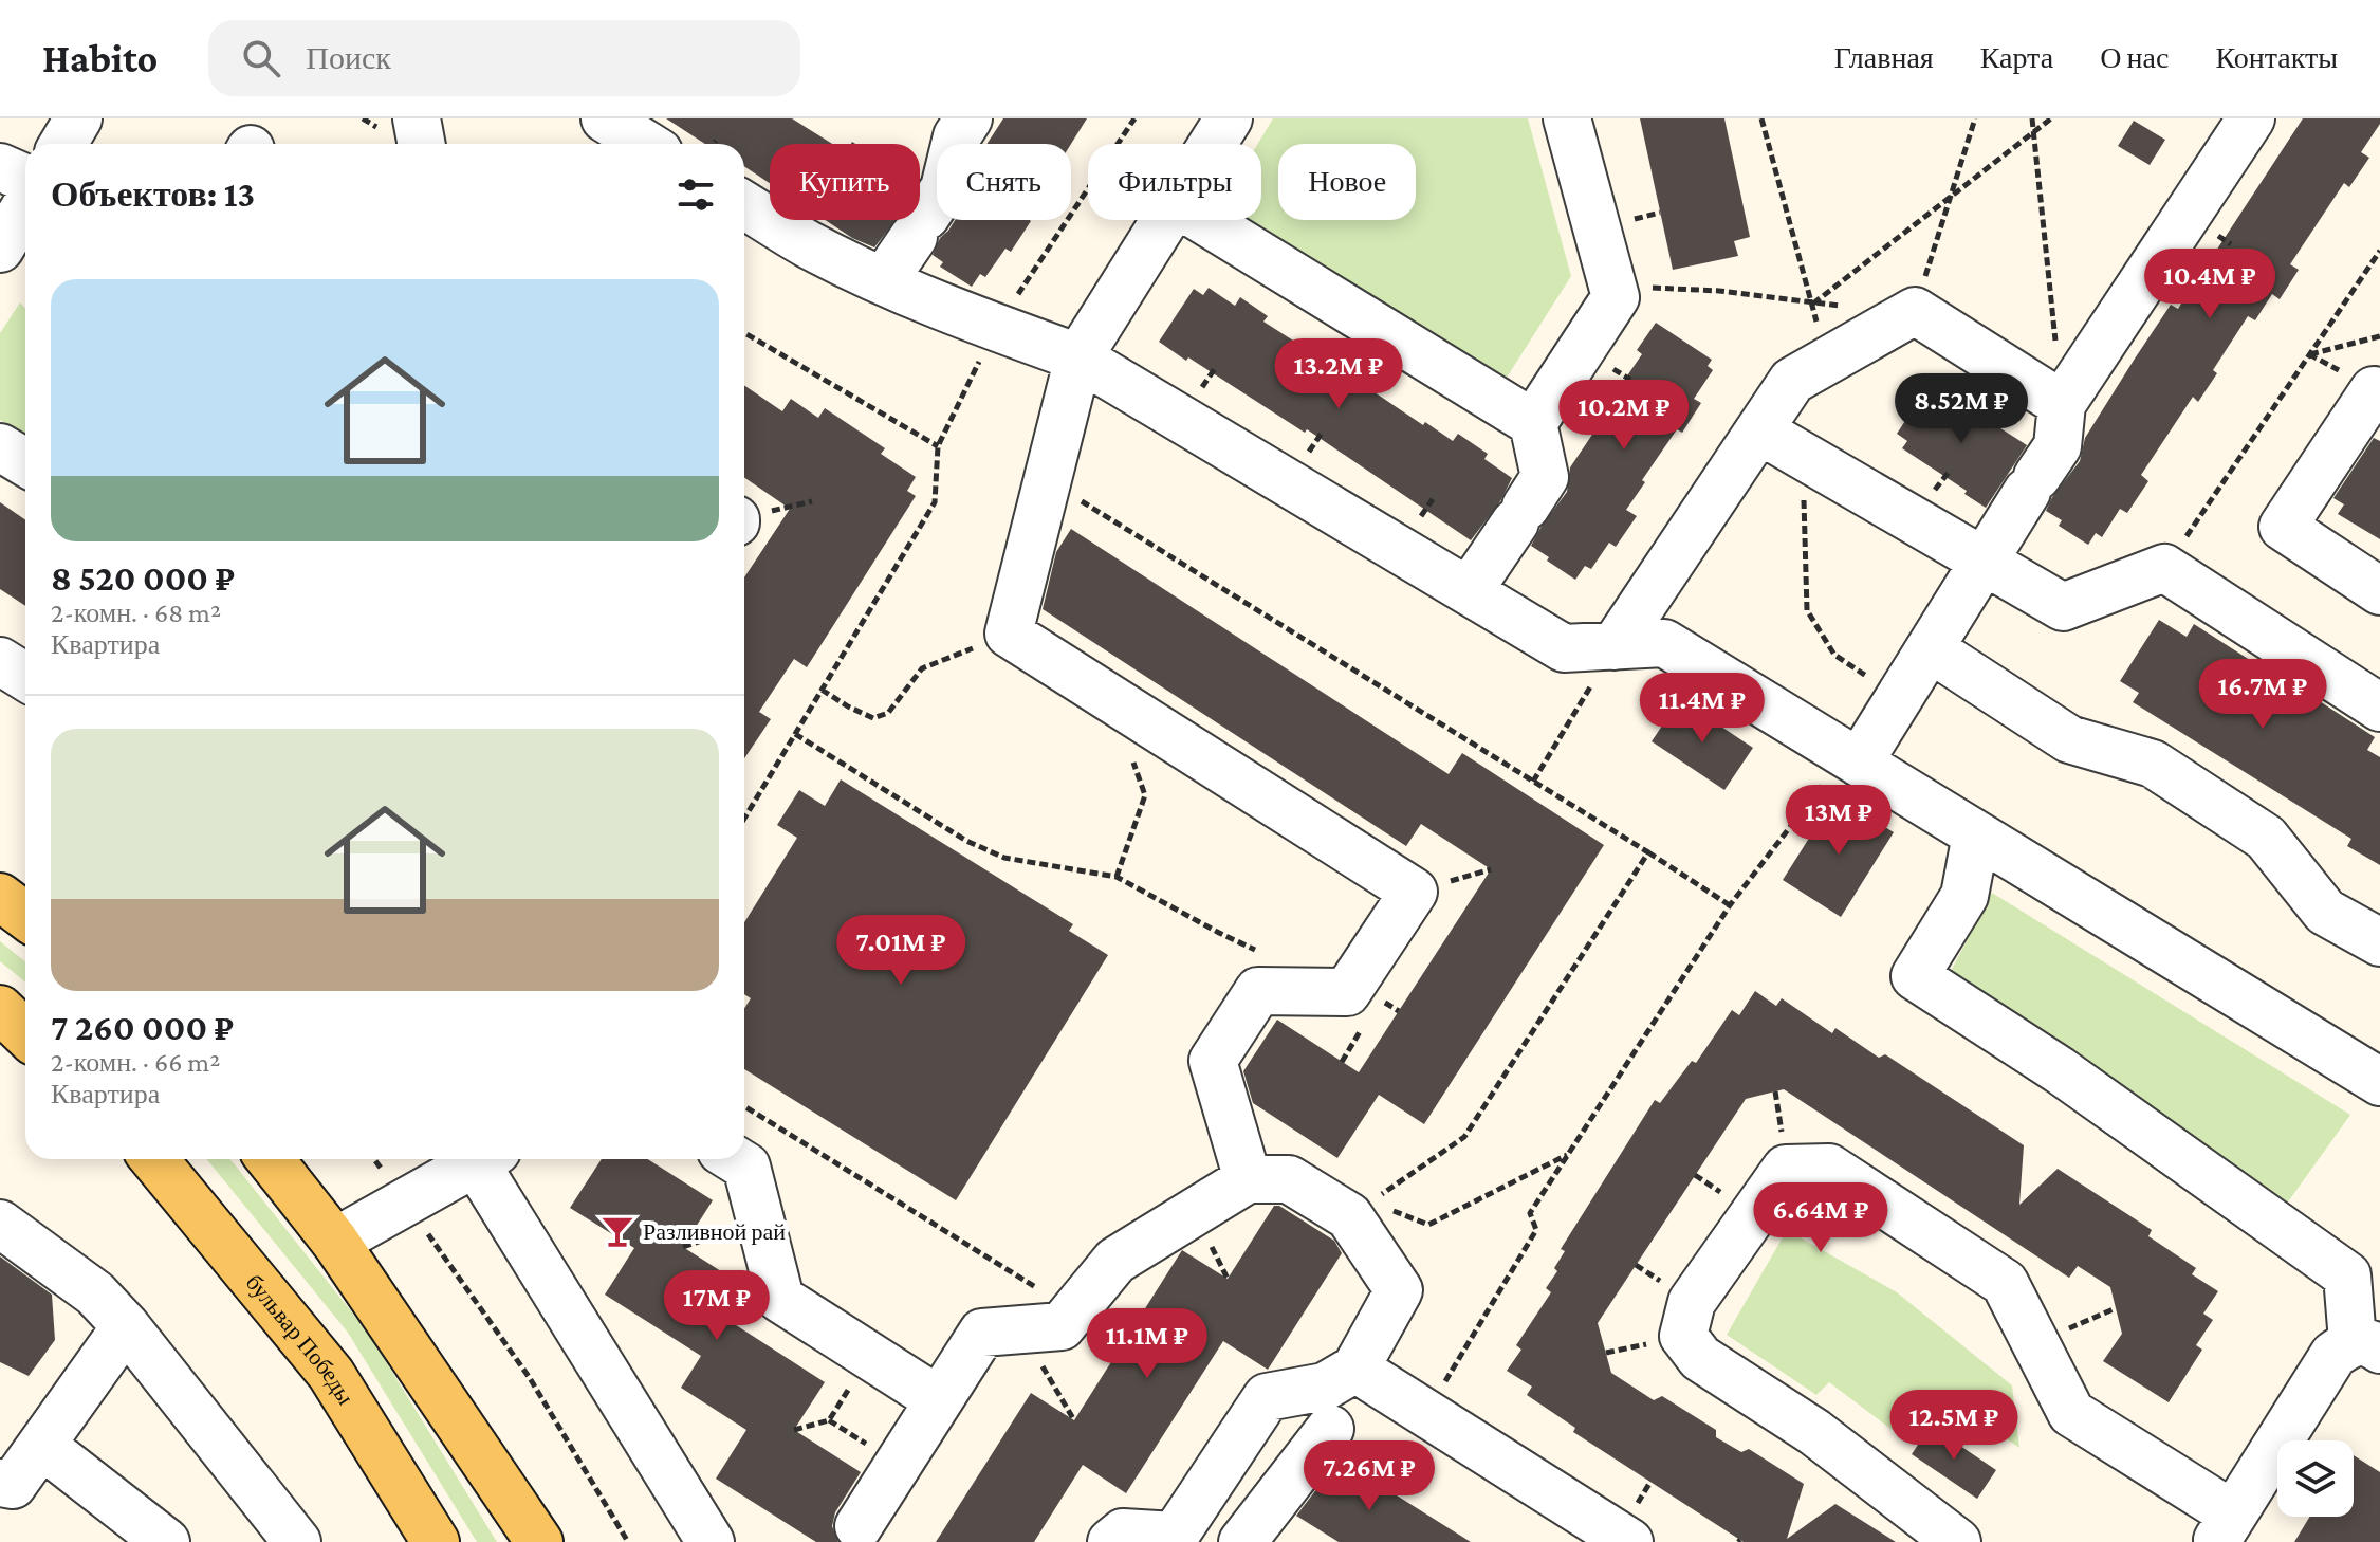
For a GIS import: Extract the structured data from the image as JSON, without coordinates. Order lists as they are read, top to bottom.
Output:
{
  "streets": {
    "main road": ["бульвар Победы"]
  },
  "places": {
    "bar": ["Разливной рай"]
  },
  "page": {
    "header": "Habito",
    "search": "Поиск",
    "nav": [
      "Главная",
      "Карта",
      "О нас",
      "Контакты"
    ],
    "chip": [
      "Купить",
      "Снять",
      "Фильтры",
      "Новое"
    ],
    "heading": "Объектов: 13",
    "list": [
      {
        "name": "8 520 000 ₽",
        "note": "2-комн. · 68 m² · Квартира"
      },
      {
        "name": "7 260 000 ₽",
        "note": "2-комн. · 66 m² · Квартира"
      }
    ],
    "price": [
      "10.4M ₽",
      "13.2M ₽",
      "8.52M ₽",
      "10.2M ₽",
      "16.7M ₽",
      "11.4M ₽",
      "13M ₽",
      "7.01M ₽",
      "6.64M ₽",
      "17M ₽",
      "11.1M ₽",
      "12.5M ₽",
      "7.26M ₽"
    ]
  }
}
